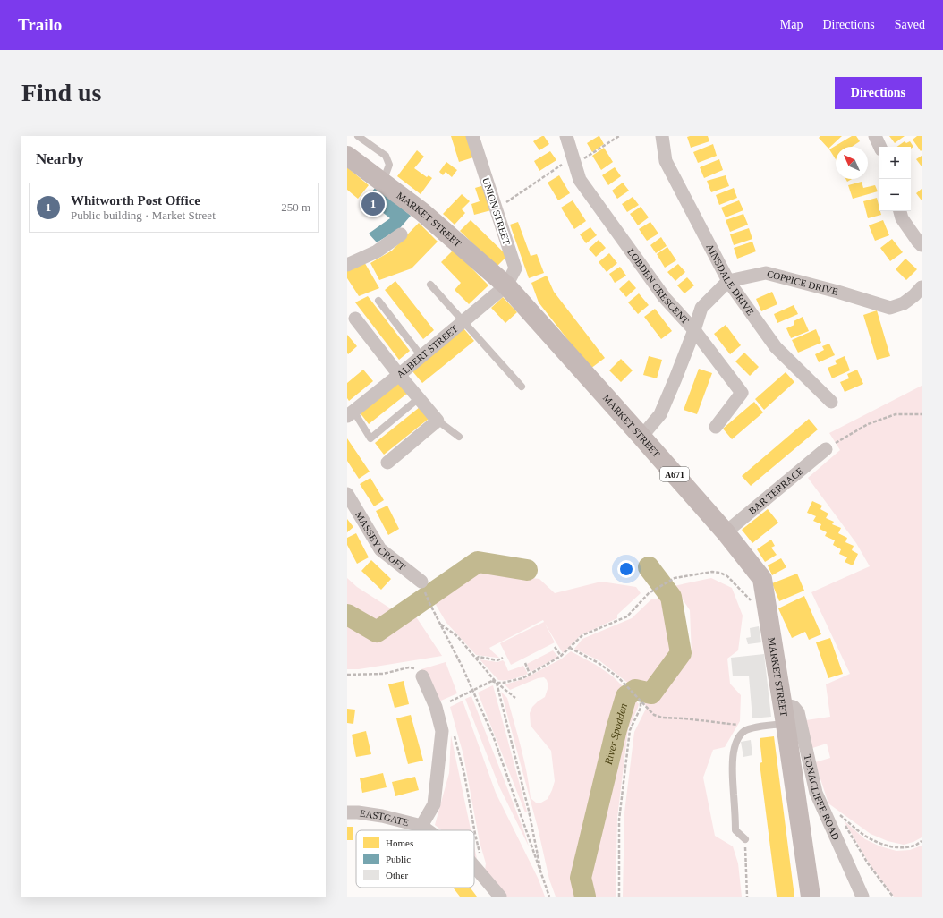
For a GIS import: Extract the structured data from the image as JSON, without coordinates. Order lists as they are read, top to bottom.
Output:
{
  "streets": {
    "main road": ["MARKET STREET", "A671"],
    "street": [
      "UNION STREET",
      "AINSDALE DRIVE",
      "COPPICE DRIVE",
      "LOBDEN CRESCENT",
      "ALBERT STREET",
      "BAR TERRACE",
      "MASSEY CROFT",
      "TONACLIFFE ROAD",
      "EASTGATE"
    ]
  },
  "crossings": [
    ["UNION STREET", "MARKET STREET"],
    ["UNION STREET", "ALBERT STREET"],
    ["MARKET STREET", "ALBERT STREET"],
    ["MARKET STREET", "BAR TERRACE"],
    ["MARKET STREET", "TONACLIFFE ROAD"],
    ["AINSDALE DRIVE", "COPPICE DRIVE"]
  ],
  "water": ["River Spodden"],
  "legend": ["Homes", "Public", "Other"],
  "north": "top left",
  "page": {
    "header": "Trailo",
    "nav": ["Map", "Directions", "Saved"],
    "buttons": "Directions",
    "title": "Find us",
    "heading": "Nearby",
    "map_buttons": ["+", "−"],
    "list": [
      {
        "mark": "1",
        "name": "Whitworth Post Office",
        "note": "Public building · Market Street",
        "value": "250 m"
      }
    ],
    "pins": "1"
  }
}
